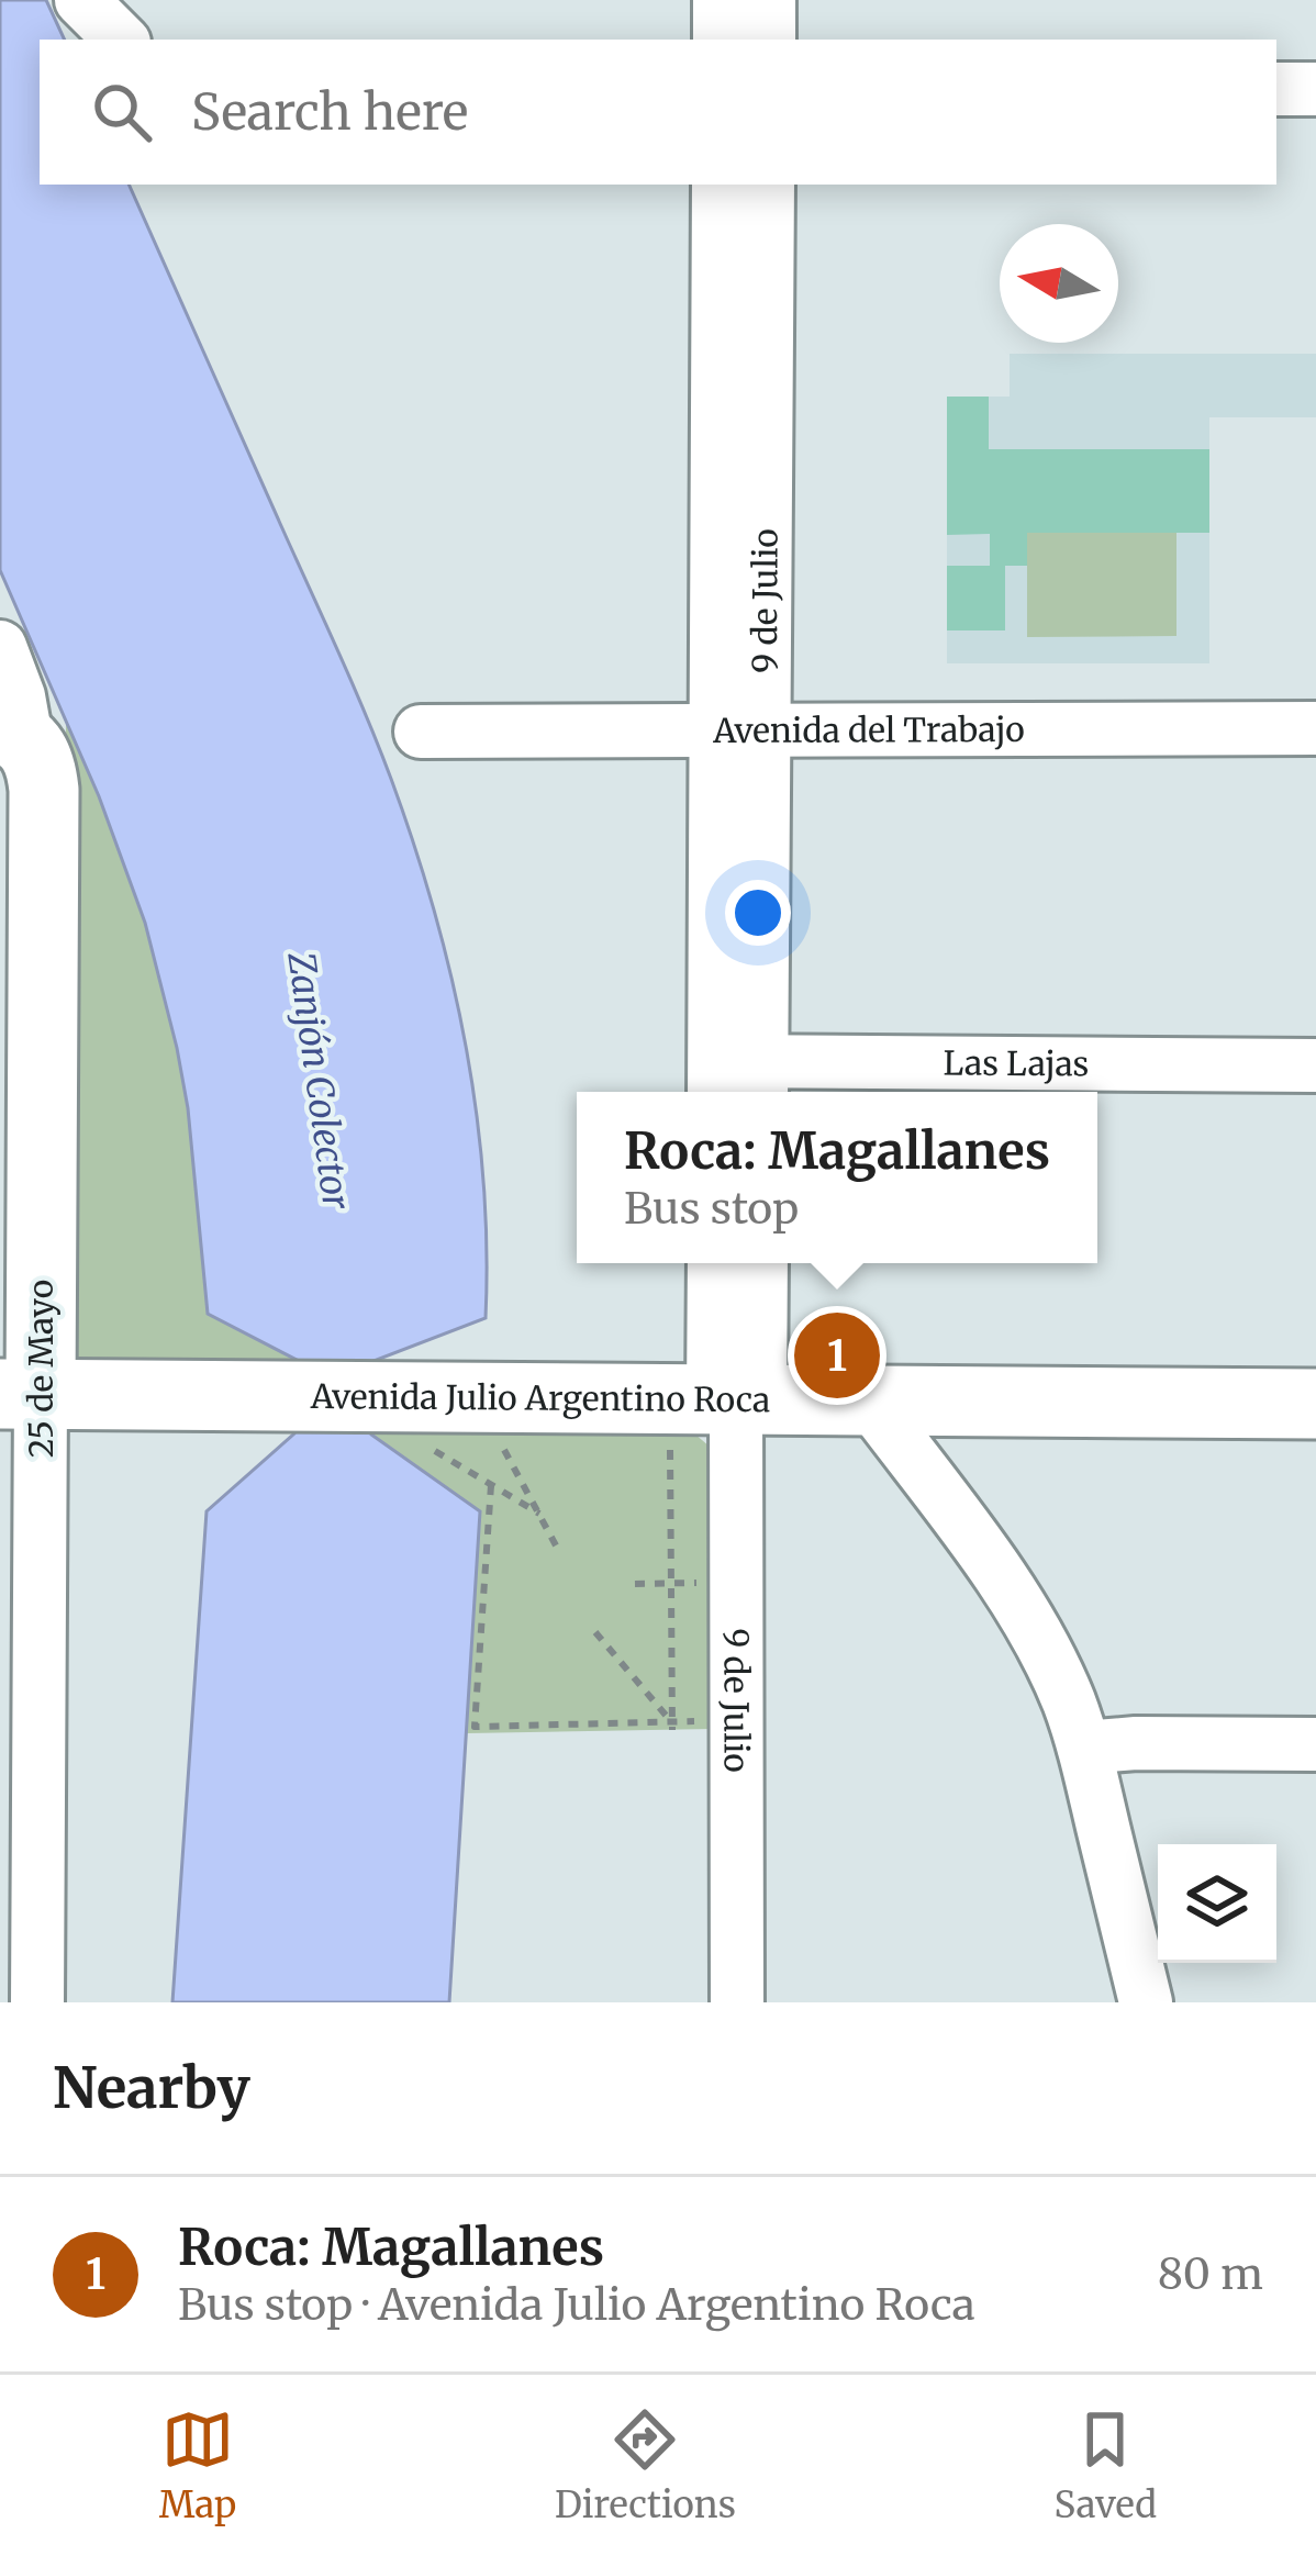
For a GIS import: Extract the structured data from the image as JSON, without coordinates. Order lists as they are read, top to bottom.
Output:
{
  "streets": {
    "main road": ["25 de Mayo", "Avenida Julio Argentino Roca"],
    "street": ["9 de Julio", "Avenida del Trabajo", "Las Lajas"]
  },
  "crossings": [
    ["9 de Julio", "Avenida del Trabajo"],
    ["9 de Julio", "Las Lajas"],
    ["9 de Julio", "Avenida Julio Argentino Roca"],
    ["25 de Mayo", "Avenida Julio Argentino Roca"]
  ],
  "water": ["Zanjón Colector"],
  "north": "left",
  "page": {
    "search": "Search here",
    "popup": ["Roca: Magallanes", "Bus stop"],
    "pins": "1",
    "heading": "Nearby",
    "list": [
      {
        "mark": "1",
        "name": "Roca: Magallanes",
        "note": "Bus stop · Avenida Julio Argentino Roca",
        "value": "80 m"
      }
    ],
    "nav": ["Map", "Directions", "Saved"]
  }
}
